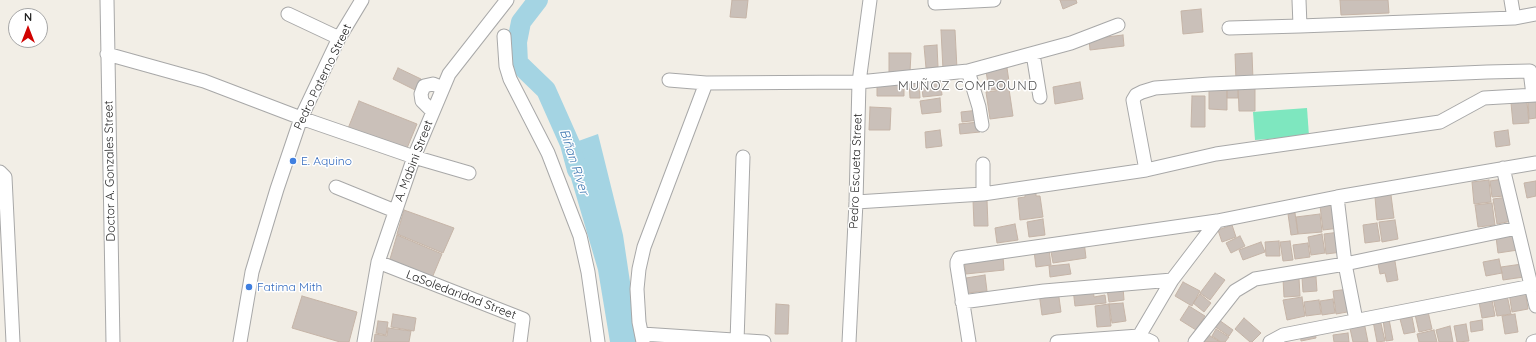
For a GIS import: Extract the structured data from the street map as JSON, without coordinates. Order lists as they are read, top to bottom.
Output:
{
  "streets": {
    "street": [
      "Pedro Paterno Street",
      "A. Mabini Street",
      "Doctor A. Gonzales Street",
      "Pedro Escueta Street",
      "LaSoledaridad Street"
    ]
  },
  "crossings": [
    ["A. Mabini Street", "LaSoledaridad Street"]
  ],
  "districts": ["MUÑOZ COMPOUND"],
  "water": ["Biñan River"],
  "places": ["E. Aquino", "Fatima Mith"],
  "north": "top"
}
